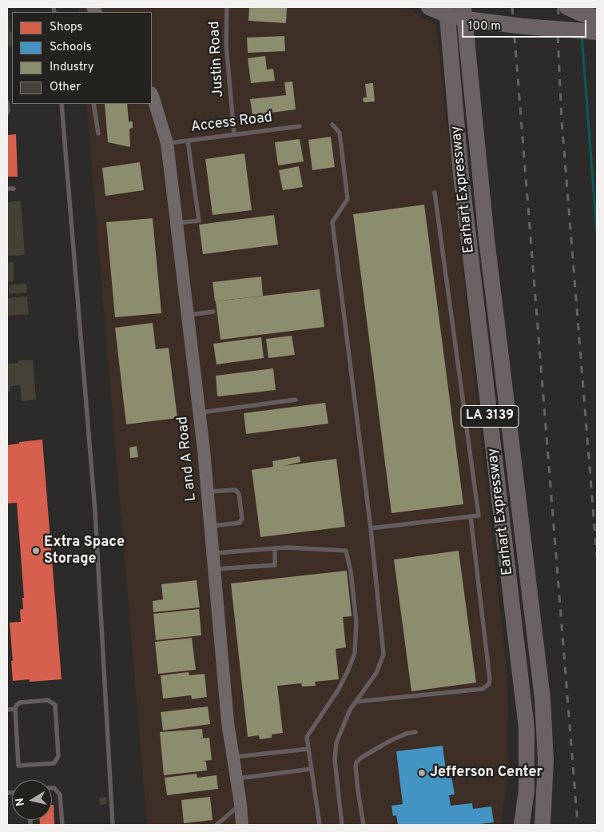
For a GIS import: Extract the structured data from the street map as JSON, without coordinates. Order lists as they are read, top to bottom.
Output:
{
  "streets": {
    "highway": ["Earhart Expressway", "LA 3139"],
    "street": ["L and A Road"],
    "lane": ["Justin Road", "Access Road"]
  },
  "crossings": [
    ["Justin Road", "Access Road"],
    ["Access Road", "L and A Road"]
  ],
  "places": ["Extra Space Storage", "Jefferson Center"],
  "legend": [
    "Shops",
    "Schools",
    "Industry",
    "Other"
  ],
  "scale_bar": "100 m",
  "north": "left"
}
